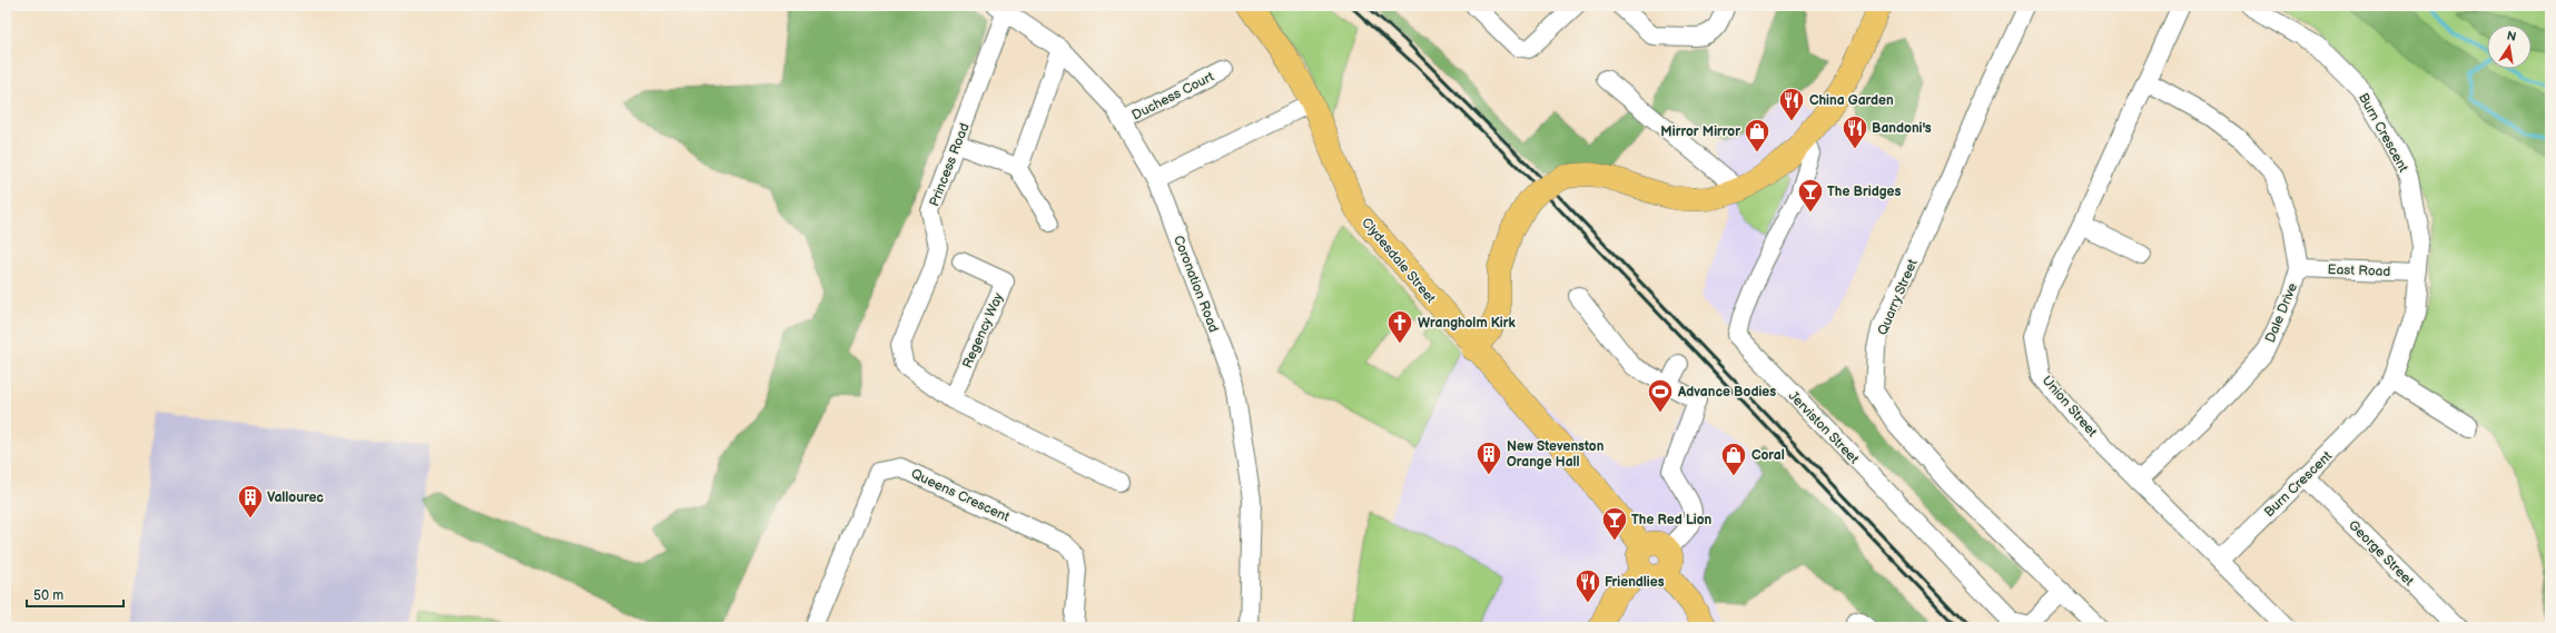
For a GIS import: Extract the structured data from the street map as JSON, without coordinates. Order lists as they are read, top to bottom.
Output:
{
  "streets": {
    "main road": ["Clydesdale Street"],
    "street": [
      "Duchess Court",
      "Burn Crescent",
      "Princess Road",
      "East Road",
      "Coronation Road",
      "Quarry Street",
      "Dale Drive",
      "Regency Way",
      "Union Street",
      "Jerviston Street",
      "Queens Crescent",
      "George Street"
    ]
  },
  "crossings": [
    ["Duchess Court", "Coronation Road"],
    ["Burn Crescent", "East Road"],
    ["Burn Crescent", "Union Street"],
    ["Burn Crescent", "George Street"],
    ["Princess Road", "Coronation Road"],
    ["Princess Road", "Regency Way"],
    ["East Road", "Dale Drive"],
    ["Quarry Street", "Jerviston Street"],
    ["Dale Drive", "Union Street"]
  ],
  "places": {
    "restaurant": ["China Garden", "Bandoni's", "Friendlies"],
    "shop": ["Mirror Mirror", "Coral"],
    "bar": ["The Bridges", "The Red Lion"],
    "church": ["Wrangholm Kirk"],
    "sports": ["Advance Bodies"],
    "building": ["New Stevenston Orange Hall", "Vallourec"]
  },
  "scale_bar": "50 m",
  "north": "top"
}
